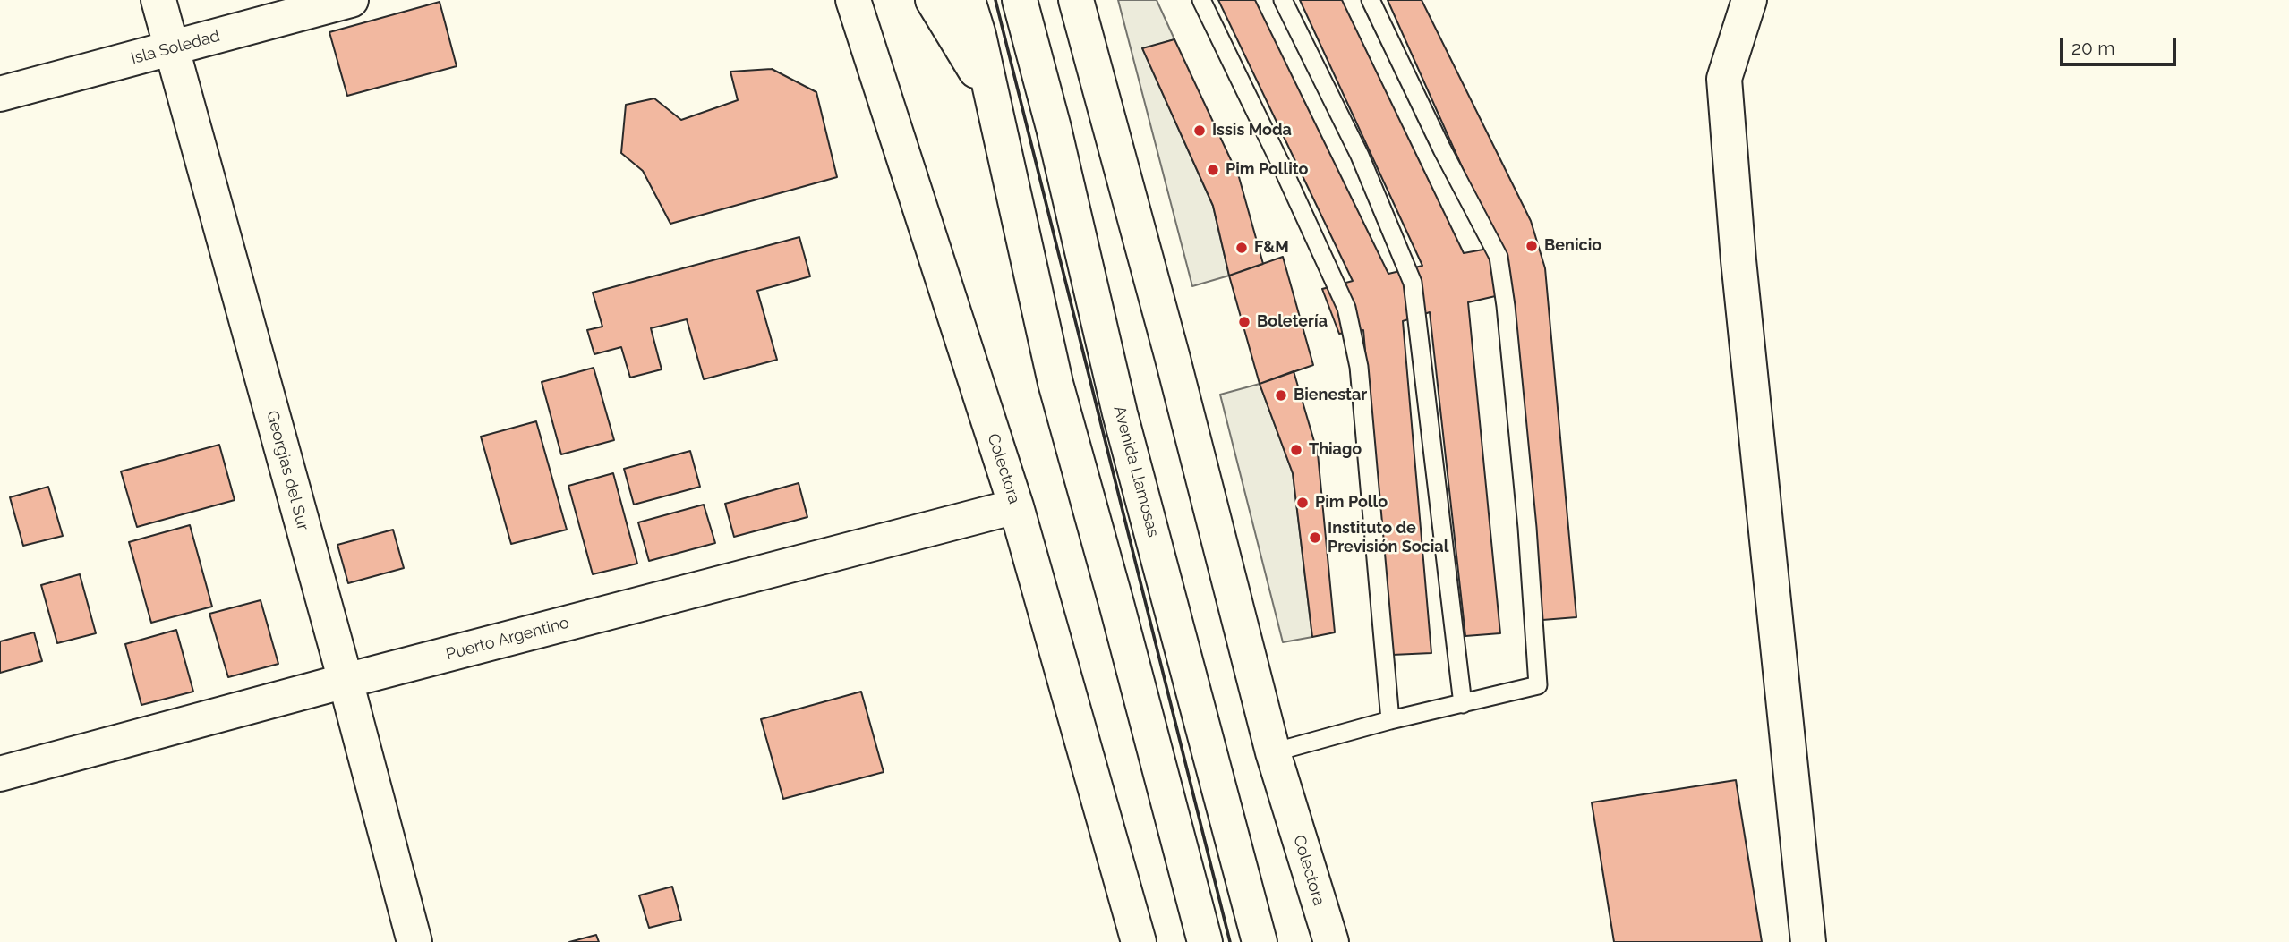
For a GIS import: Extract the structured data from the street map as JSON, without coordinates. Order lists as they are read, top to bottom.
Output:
{
  "streets": {
    "main road": [
      "Isla Soledad",
      "Colectora",
      "Georgias del Sur",
      "Avenida Llamosas",
      "Puerto Argentino"
    ]
  },
  "crossings": [
    ["Isla Soledad", "Georgias del Sur"],
    ["Colectora", "Puerto Argentino"],
    ["Georgias del Sur", "Puerto Argentino"]
  ],
  "places": [
    "Issis Moda",
    "Pim Pollito",
    "Benicio",
    "F&M",
    "Boletería",
    "Bienestar",
    "Thiago",
    "Pim Pollo",
    "Instituto de Previsión Social"
  ],
  "scale_bar": "20 m"
}
